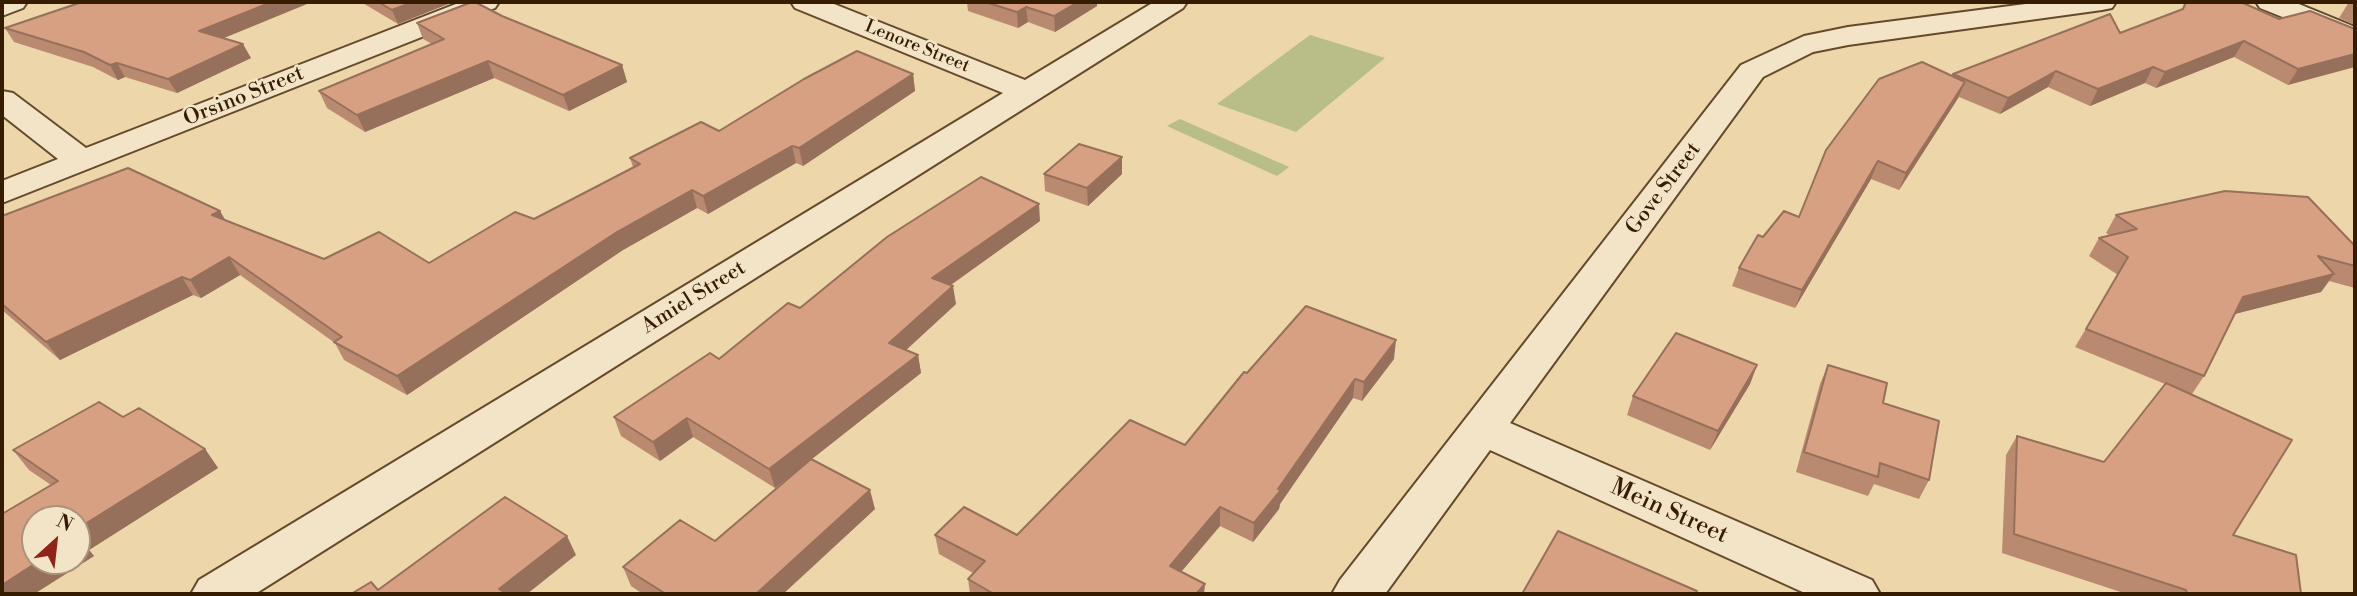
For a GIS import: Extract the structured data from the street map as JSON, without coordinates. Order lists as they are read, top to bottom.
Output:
{
  "streets": {
    "street": [
      "Lenore Street",
      "Orsino Street",
      "Gove Street",
      "Amiel Street",
      "Mein Street"
    ]
  },
  "crossings": [
    ["Lenore Street", "Amiel Street"],
    ["Gove Street", "Mein Street"]
  ],
  "north": "top right"
}
